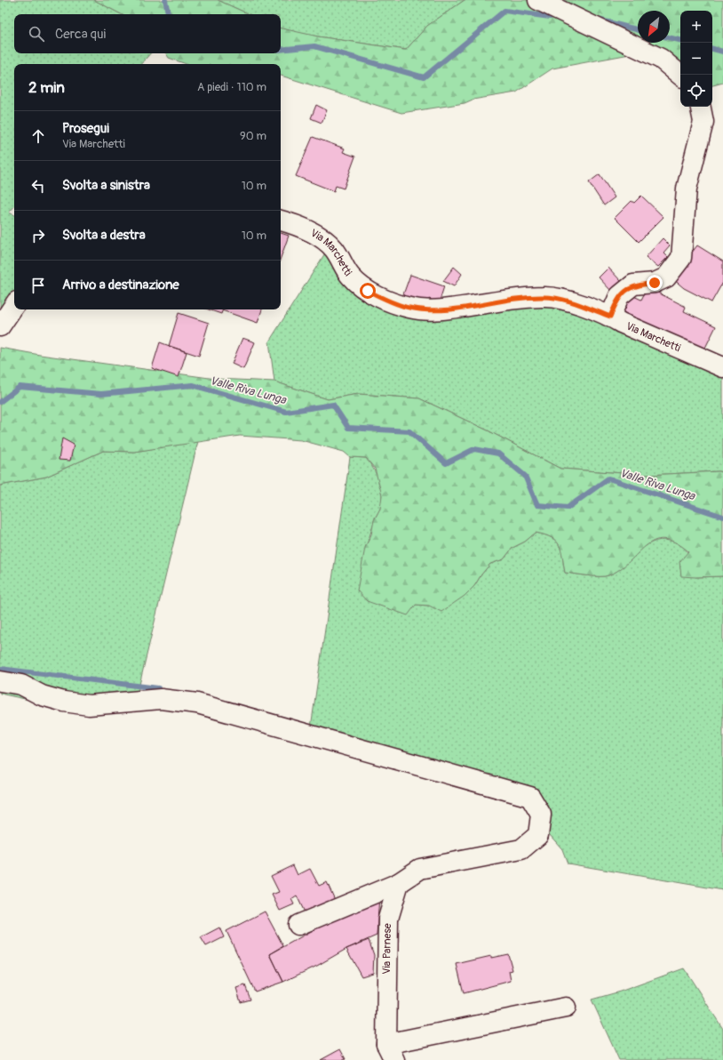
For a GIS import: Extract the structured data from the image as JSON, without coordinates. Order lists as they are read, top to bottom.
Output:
{
  "streets": {
    "street": ["Via Marchetti", "Via Parnese"]
  },
  "water": ["Valle Riva Lunga"],
  "north": "bottom left",
  "page": {
    "map_buttons": ["+", "−"],
    "search": "Cerca qui",
    "heading": ["2 min", "A piedi · 110 m"],
    "list": [
      ["Prosegui", "Via Marchetti", "90 m"],
      ["Svolta a sinistra", "10 m"],
      ["Svolta a destra", "10 m"],
      "Arrivo a destinazione"
    ]
  }
}
